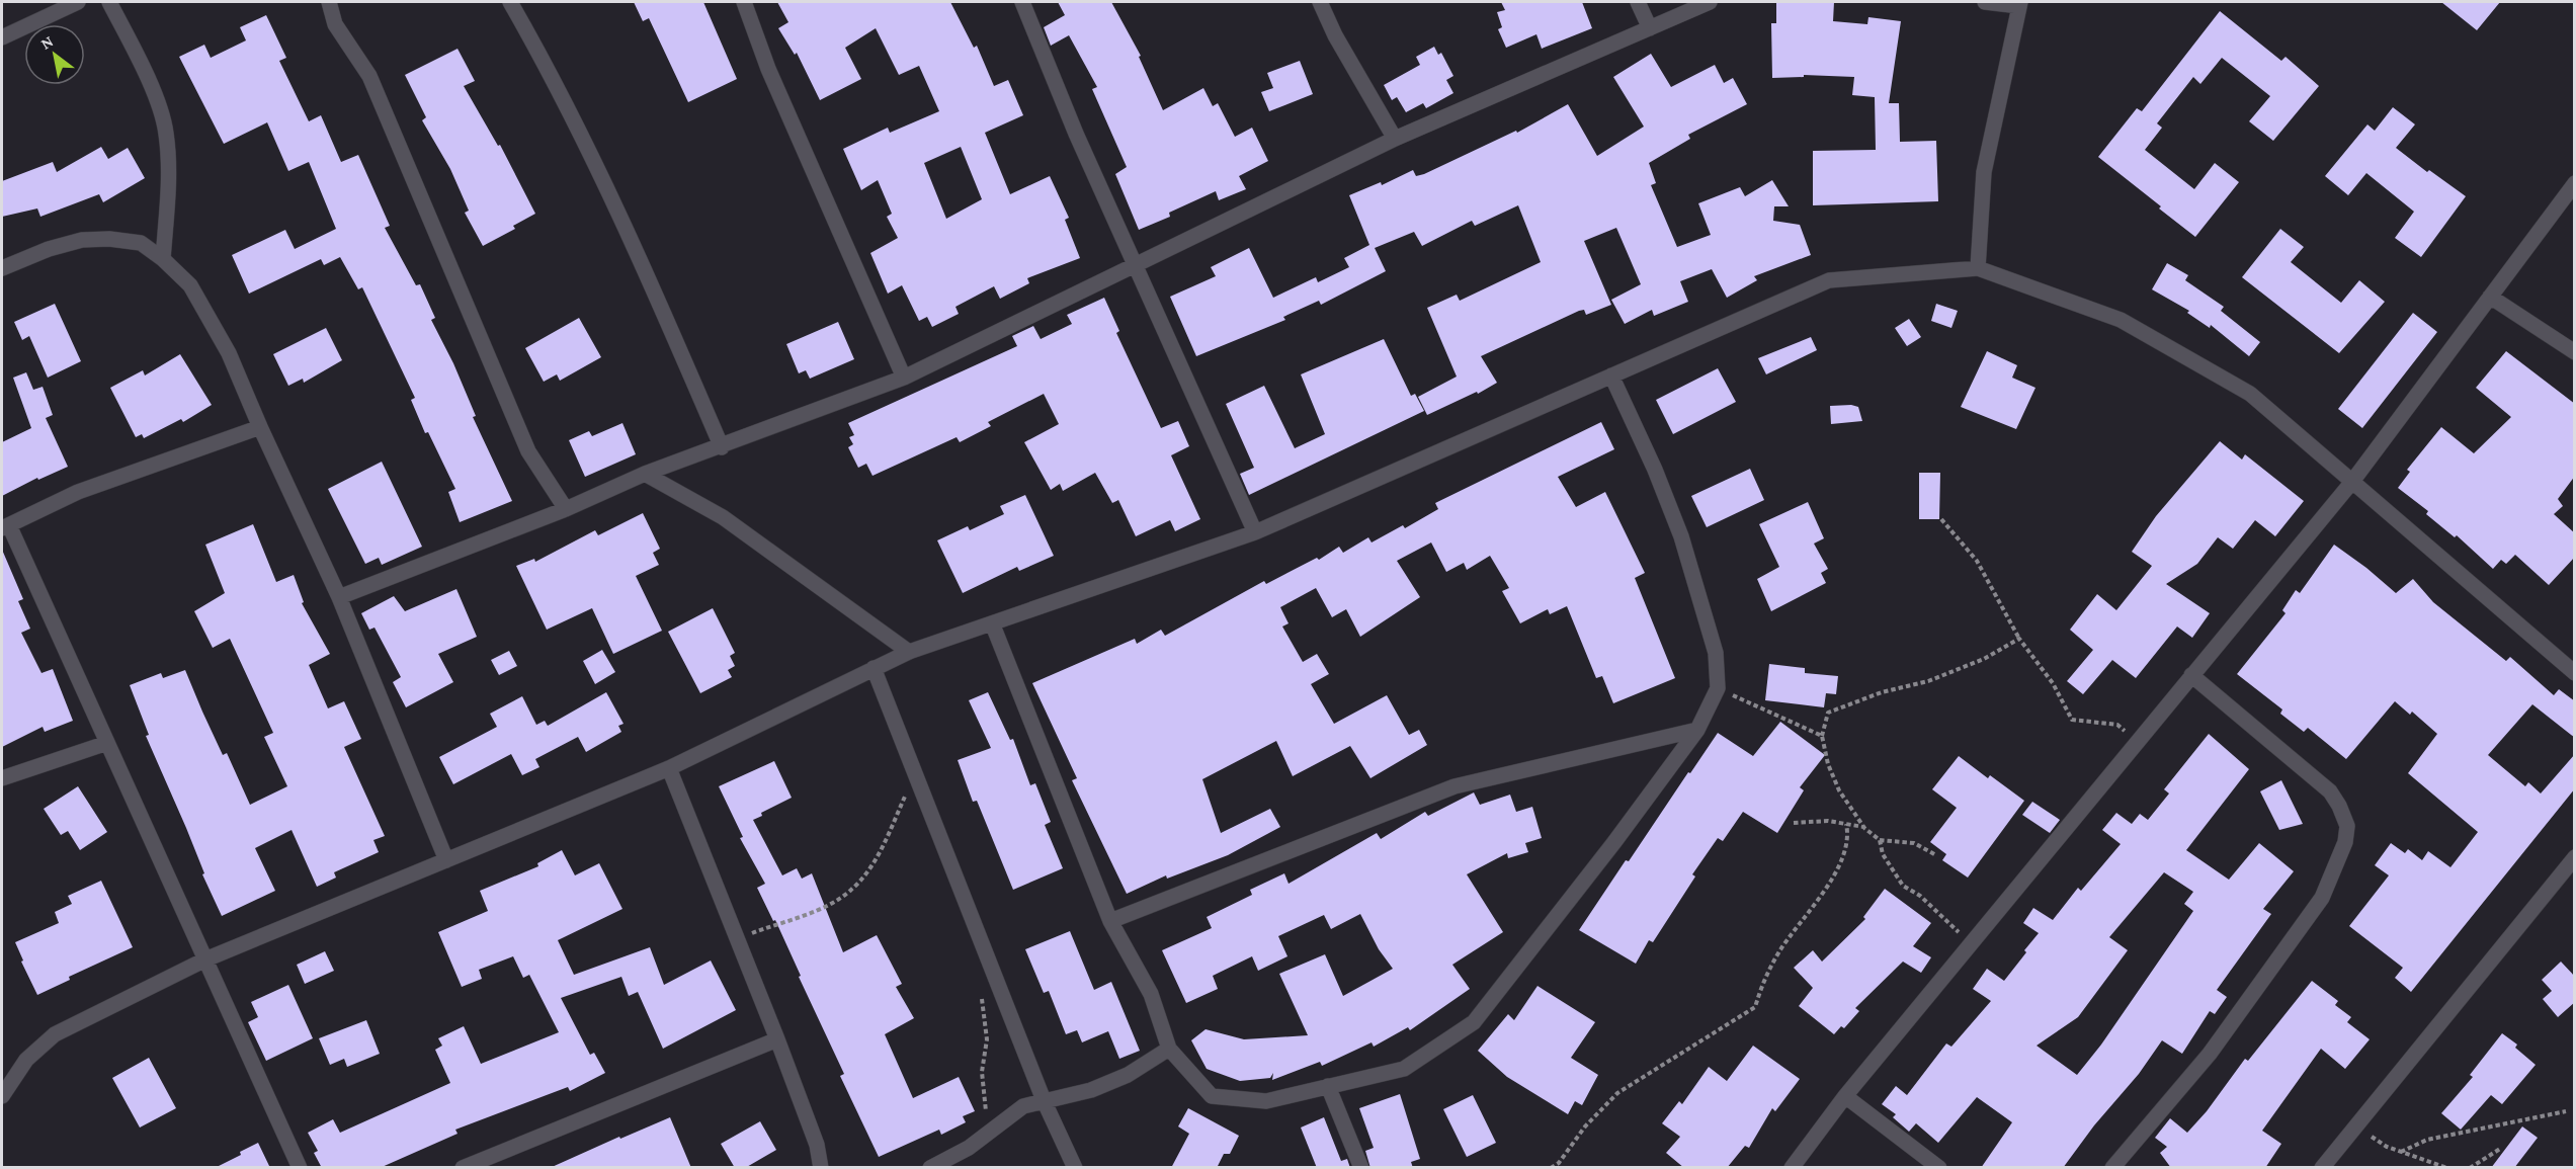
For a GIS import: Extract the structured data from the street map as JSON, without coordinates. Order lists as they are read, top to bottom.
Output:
{
  "north": "top left"
}
